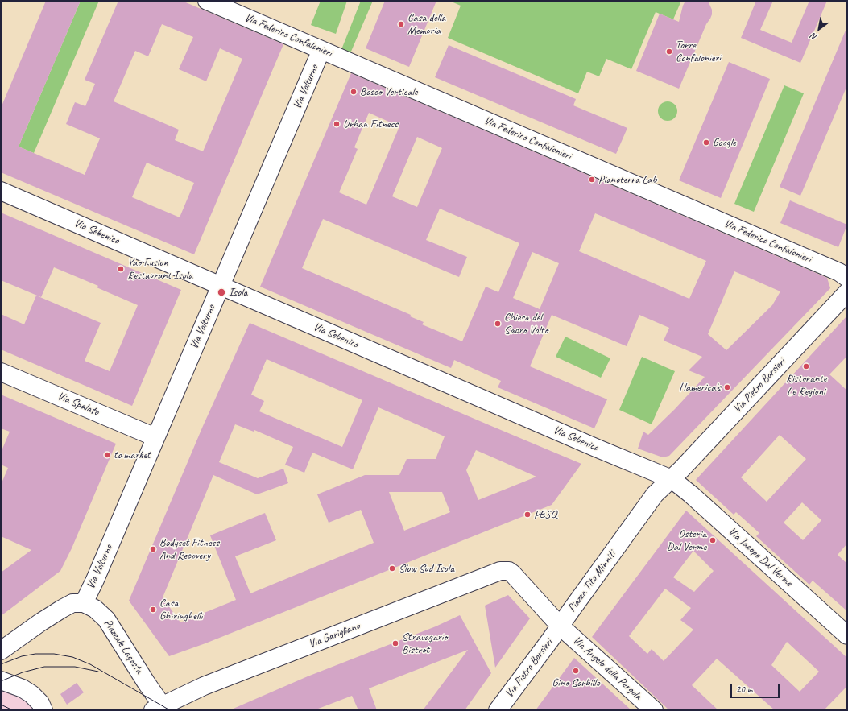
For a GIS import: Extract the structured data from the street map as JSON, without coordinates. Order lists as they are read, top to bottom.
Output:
{
  "streets": {
    "street": [
      "Via Federico Confalonieri",
      "Via Volturno",
      "Via Sebenico",
      "Via Pietro Borsieri",
      "Via Spalato",
      "Via Jacopo Dal Verme",
      "Piazza Tito Minniti",
      "Via Garigliano",
      "Piazzale Lagosta",
      "Via Angelo della Pergola"
    ]
  },
  "crossings": [
    ["Via Federico Confalonieri", "Via Volturno"],
    ["Via Volturno", "Via Sebenico"],
    ["Via Volturno", "Via Spalato"],
    ["Via Volturno", "Piazzale Lagosta"],
    ["Via Sebenico", "Via Pietro Borsieri"],
    ["Via Sebenico", "Via Jacopo Dal Verme"],
    ["Via Sebenico", "Piazza Tito Minniti"],
    ["Via Pietro Borsieri", "Via Jacopo Dal Verme"],
    ["Via Pietro Borsieri", "Piazza Tito Minniti"],
    ["Via Pietro Borsieri", "Via Angelo della Pergola"],
    ["Via Jacopo Dal Verme", "Piazza Tito Minniti"],
    ["Piazza Tito Minniti", "Via Garigliano"],
    ["Piazza Tito Minniti", "Via Angelo della Pergola"],
    ["Via Garigliano", "Piazzale Lagosta"]
  ],
  "places": [
    "Casa della Memoria",
    "Torre Confalonieri",
    "Bosco Verticale",
    "Urban Fitness",
    "Google",
    "Pianoterra Lab",
    "Yao Fusion Restaurant Isola",
    "Isola",
    "Chiesa del Sacro Volto",
    "Ristorante Le Regioni",
    "Hamerica's",
    "to.market",
    "PESQ",
    "Osteria Dal Verme",
    "Bodyset Fitness And Recovery",
    "Slow Sud Isola",
    "Casa Ghiringhelli",
    "Stravagario Bistrot",
    "Gino Sorbillo"
  ],
  "scale_bar": "20 m",
  "north": "bottom left"
}
